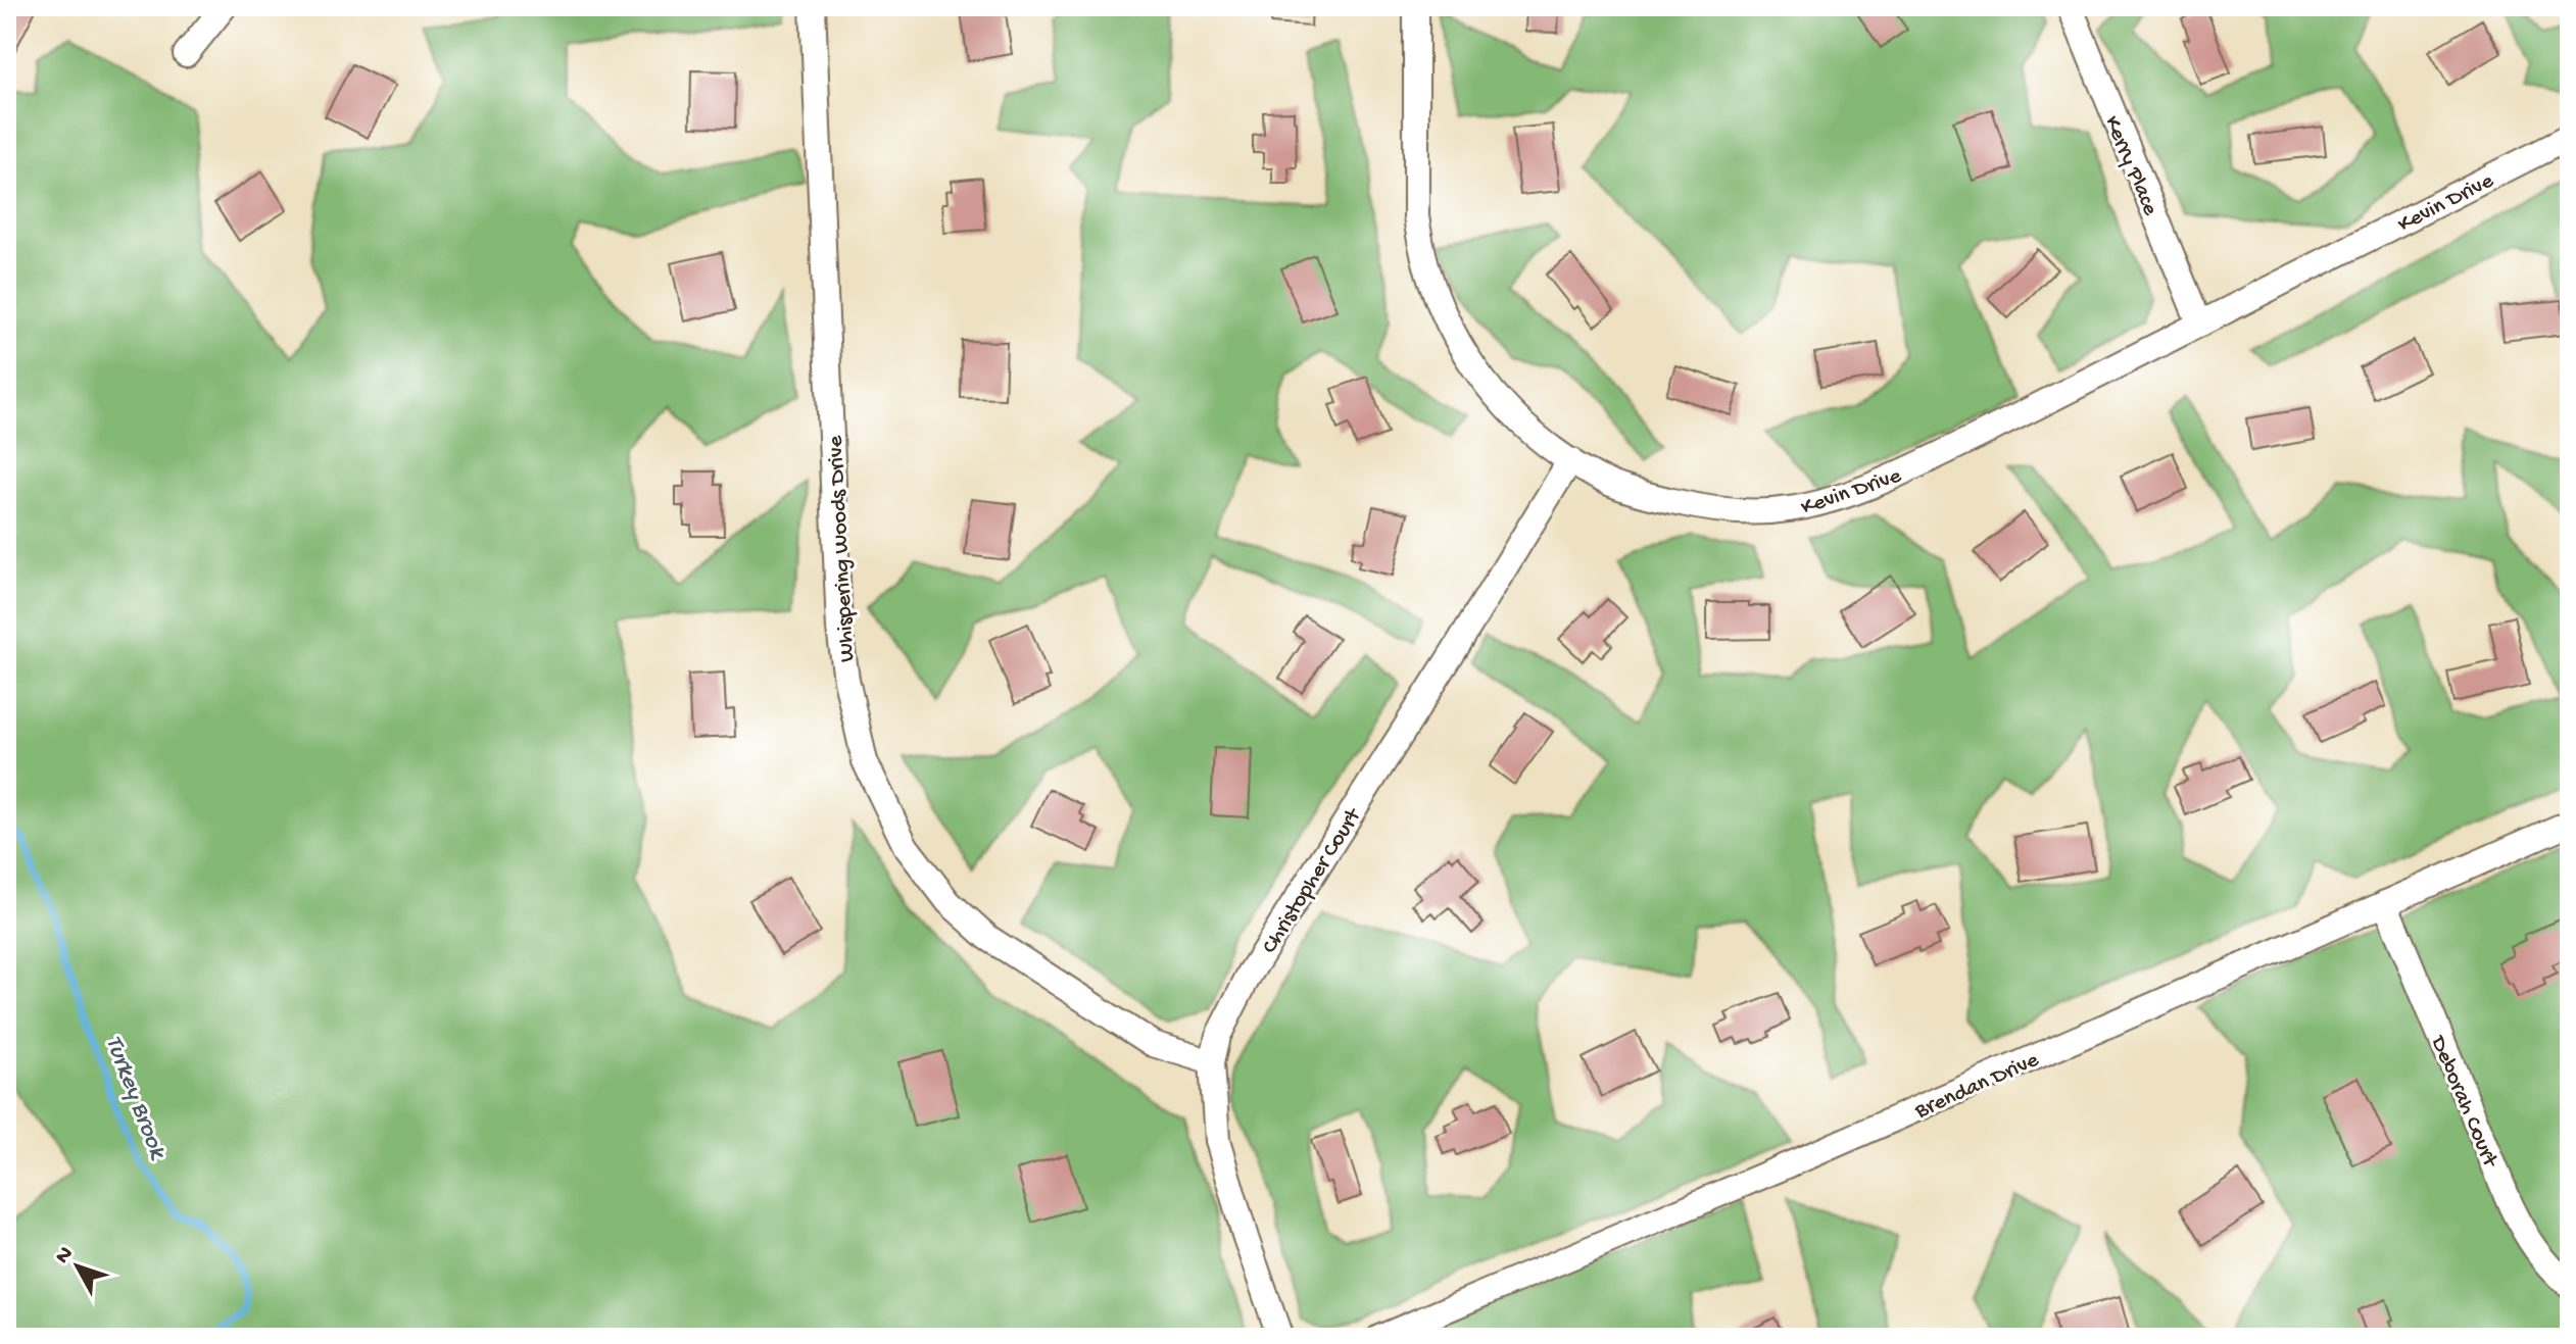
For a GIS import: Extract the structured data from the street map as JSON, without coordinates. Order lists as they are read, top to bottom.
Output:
{
  "streets": {
    "street": [
      "Kerry Place",
      "Kevin Drive",
      "Whispering Woods Drive",
      "Christopher Court",
      "Brendan Drive",
      "Deborah Court"
    ]
  },
  "crossings": [
    ["Kerry Place", "Kevin Drive"],
    ["Kevin Drive", "Christopher Court"],
    ["Whispering Woods Drive", "Christopher Court"],
    ["Brendan Drive", "Deborah Court"]
  ],
  "water": ["Turkey Brook"],
  "north": "top left"
}
